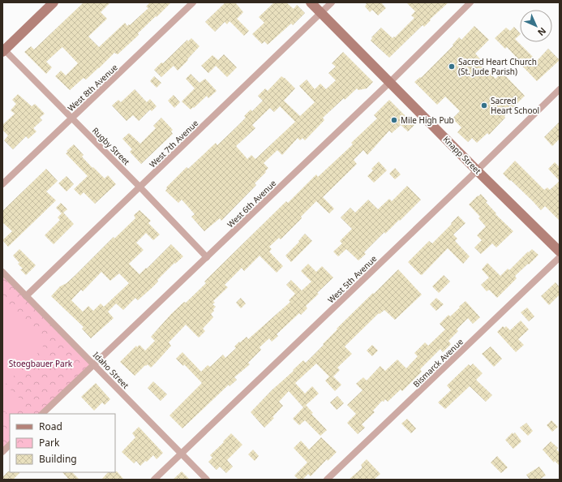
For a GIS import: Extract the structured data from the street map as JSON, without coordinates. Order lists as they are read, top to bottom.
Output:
{
  "streets": {
    "street": [
      "West 8th Avenue",
      "West 7th Avenue",
      "Rugby Street",
      "Knapp Street",
      "West 6th Avenue",
      "West 5th Avenue",
      "Bismarck Avenue",
      "Idaho Street"
    ]
  },
  "crossings": [
    ["West 8th Avenue", "Rugby Street"],
    ["West 7th Avenue", "Rugby Street"],
    ["West 7th Avenue", "Knapp Street"],
    ["West 7th Avenue", "Idaho Street"],
    ["Rugby Street", "West 6th Avenue"],
    ["Knapp Street", "West 6th Avenue"],
    ["Knapp Street", "West 5th Avenue"],
    ["West 6th Avenue", "Idaho Street"],
    ["West 5th Avenue", "Idaho Street"]
  ],
  "parks": ["Stoegbauer Park"],
  "places": ["Sacred Heart Church (St. Jude Parish)", "Sacred Heart School", "Mile High Pub"],
  "legend": ["Road", "Park", "Building"],
  "north": "bottom right"
}
